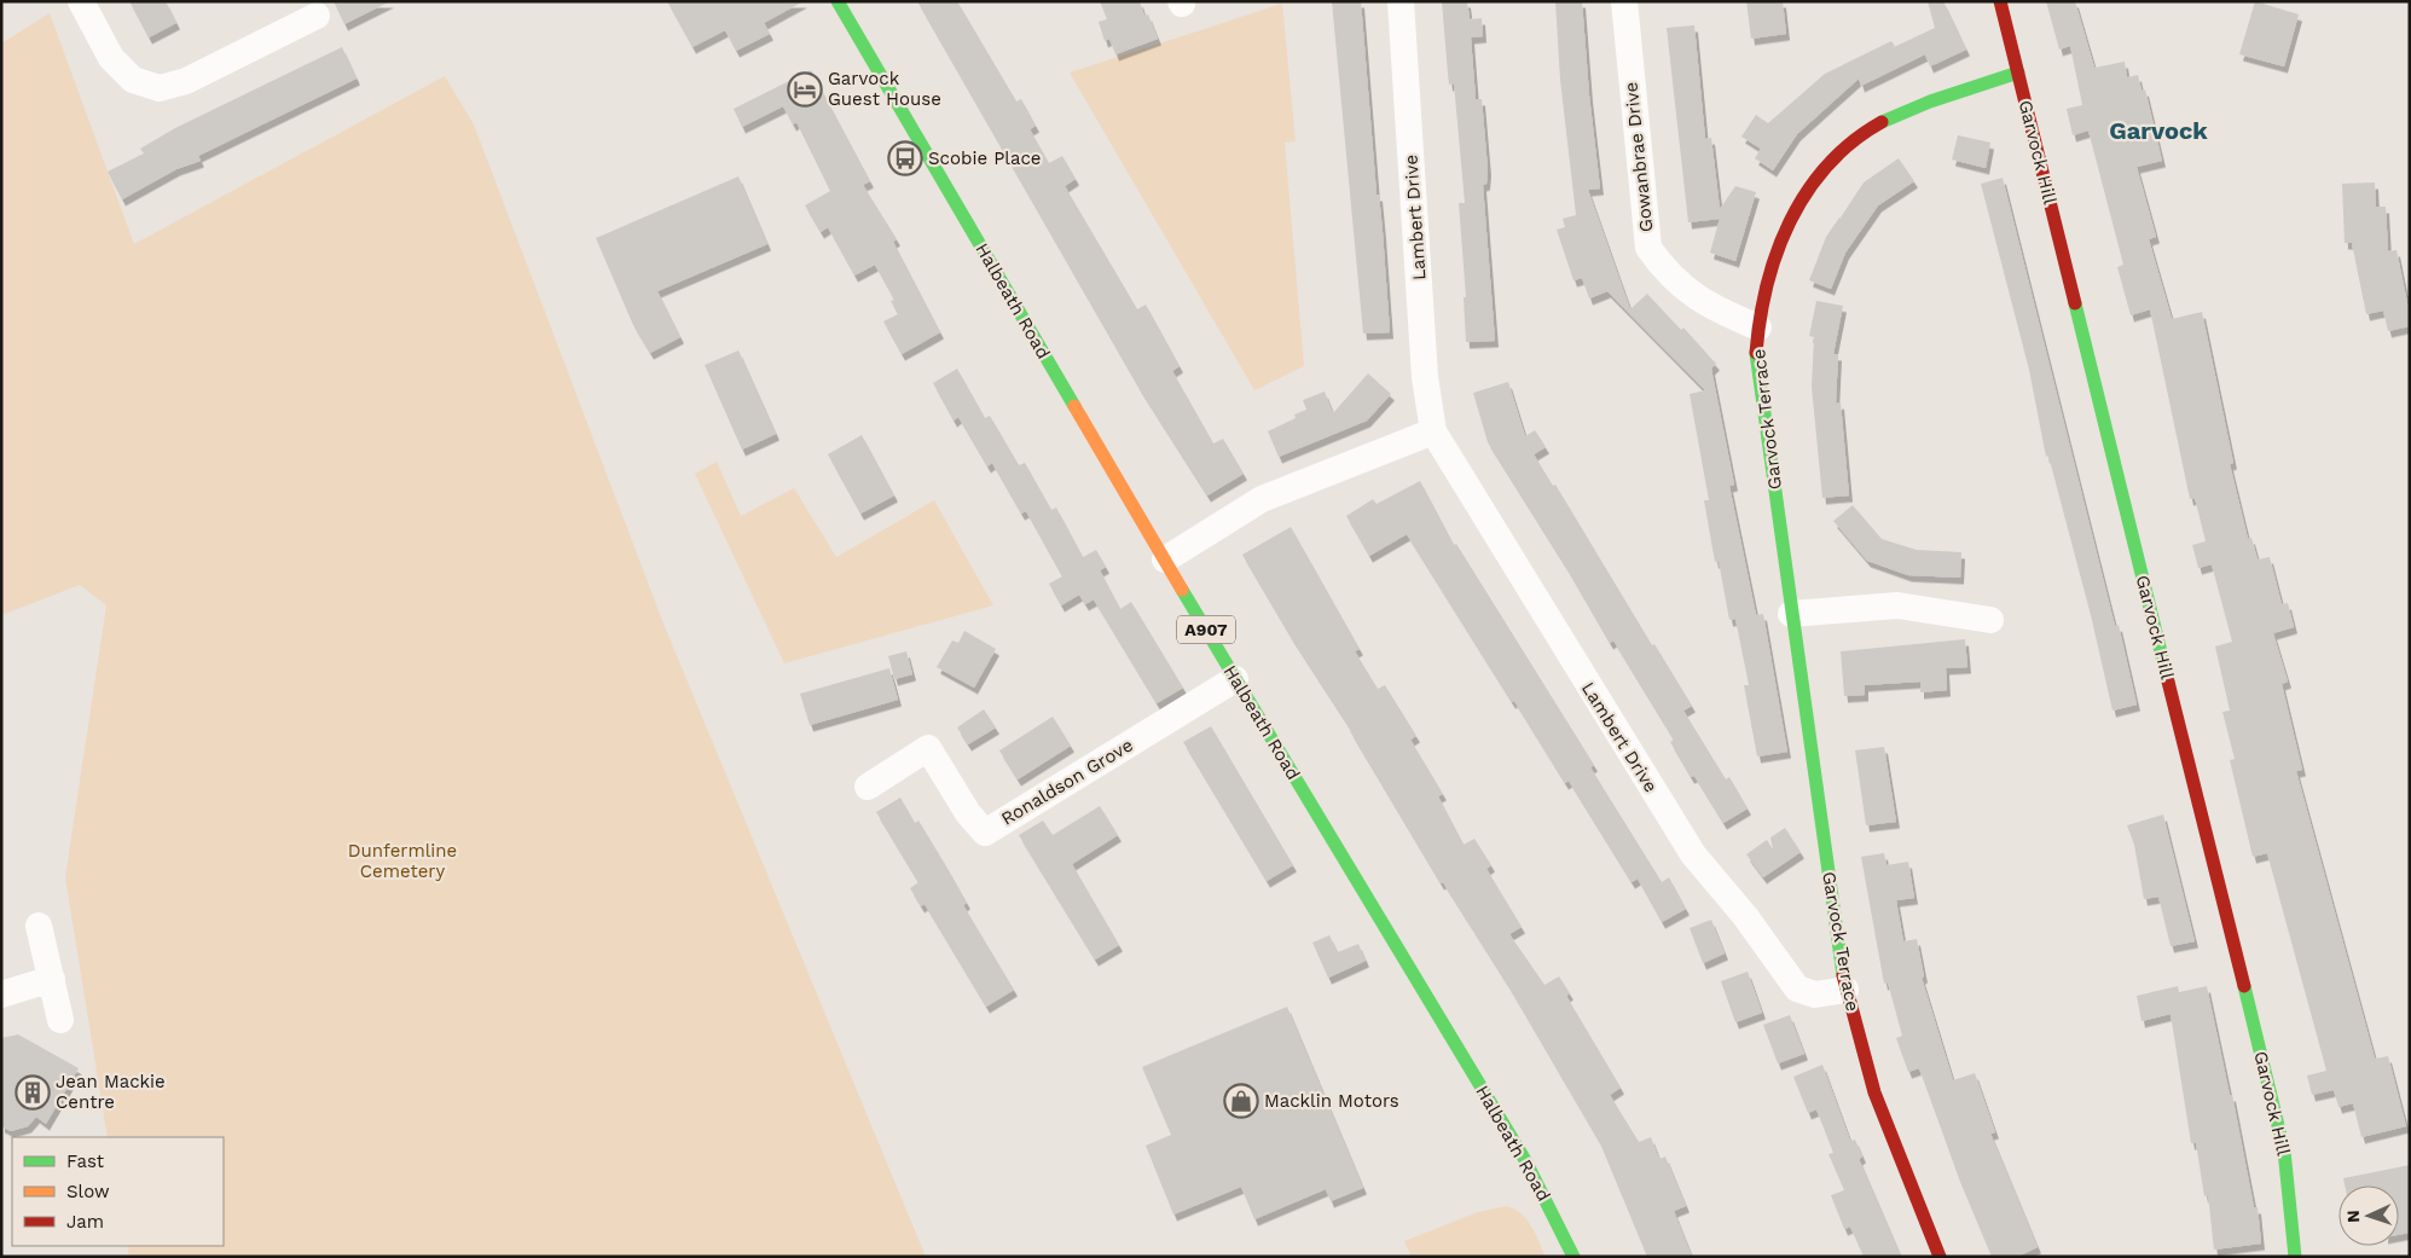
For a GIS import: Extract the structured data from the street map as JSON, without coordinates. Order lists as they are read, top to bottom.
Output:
{
  "streets": {
    "street": [
      "Garvock Hill",
      "Gowanbrae Drive",
      "Lambert Drive",
      "Halbeath Road",
      "Garvock Terrace",
      "A907",
      "Ronaldson Grove"
    ]
  },
  "crossings": [
    ["Garvock Hill", "Garvock Terrace"],
    ["Gowanbrae Drive", "Garvock Terrace"],
    ["Lambert Drive", "Garvock Terrace"],
    ["Halbeath Road", "Ronaldson Grove"]
  ],
  "districts": ["Garvock"],
  "parks": ["Dunfermline Cemetery"],
  "places": {
    "hotel": ["Garvock Guest House"],
    "bus stop": ["Scobie Place"],
    "building": ["Jean Mackie Centre"],
    "shop": ["Macklin Motors"]
  },
  "legend": ["Fast", "Slow", "Jam"],
  "north": "left"
}
